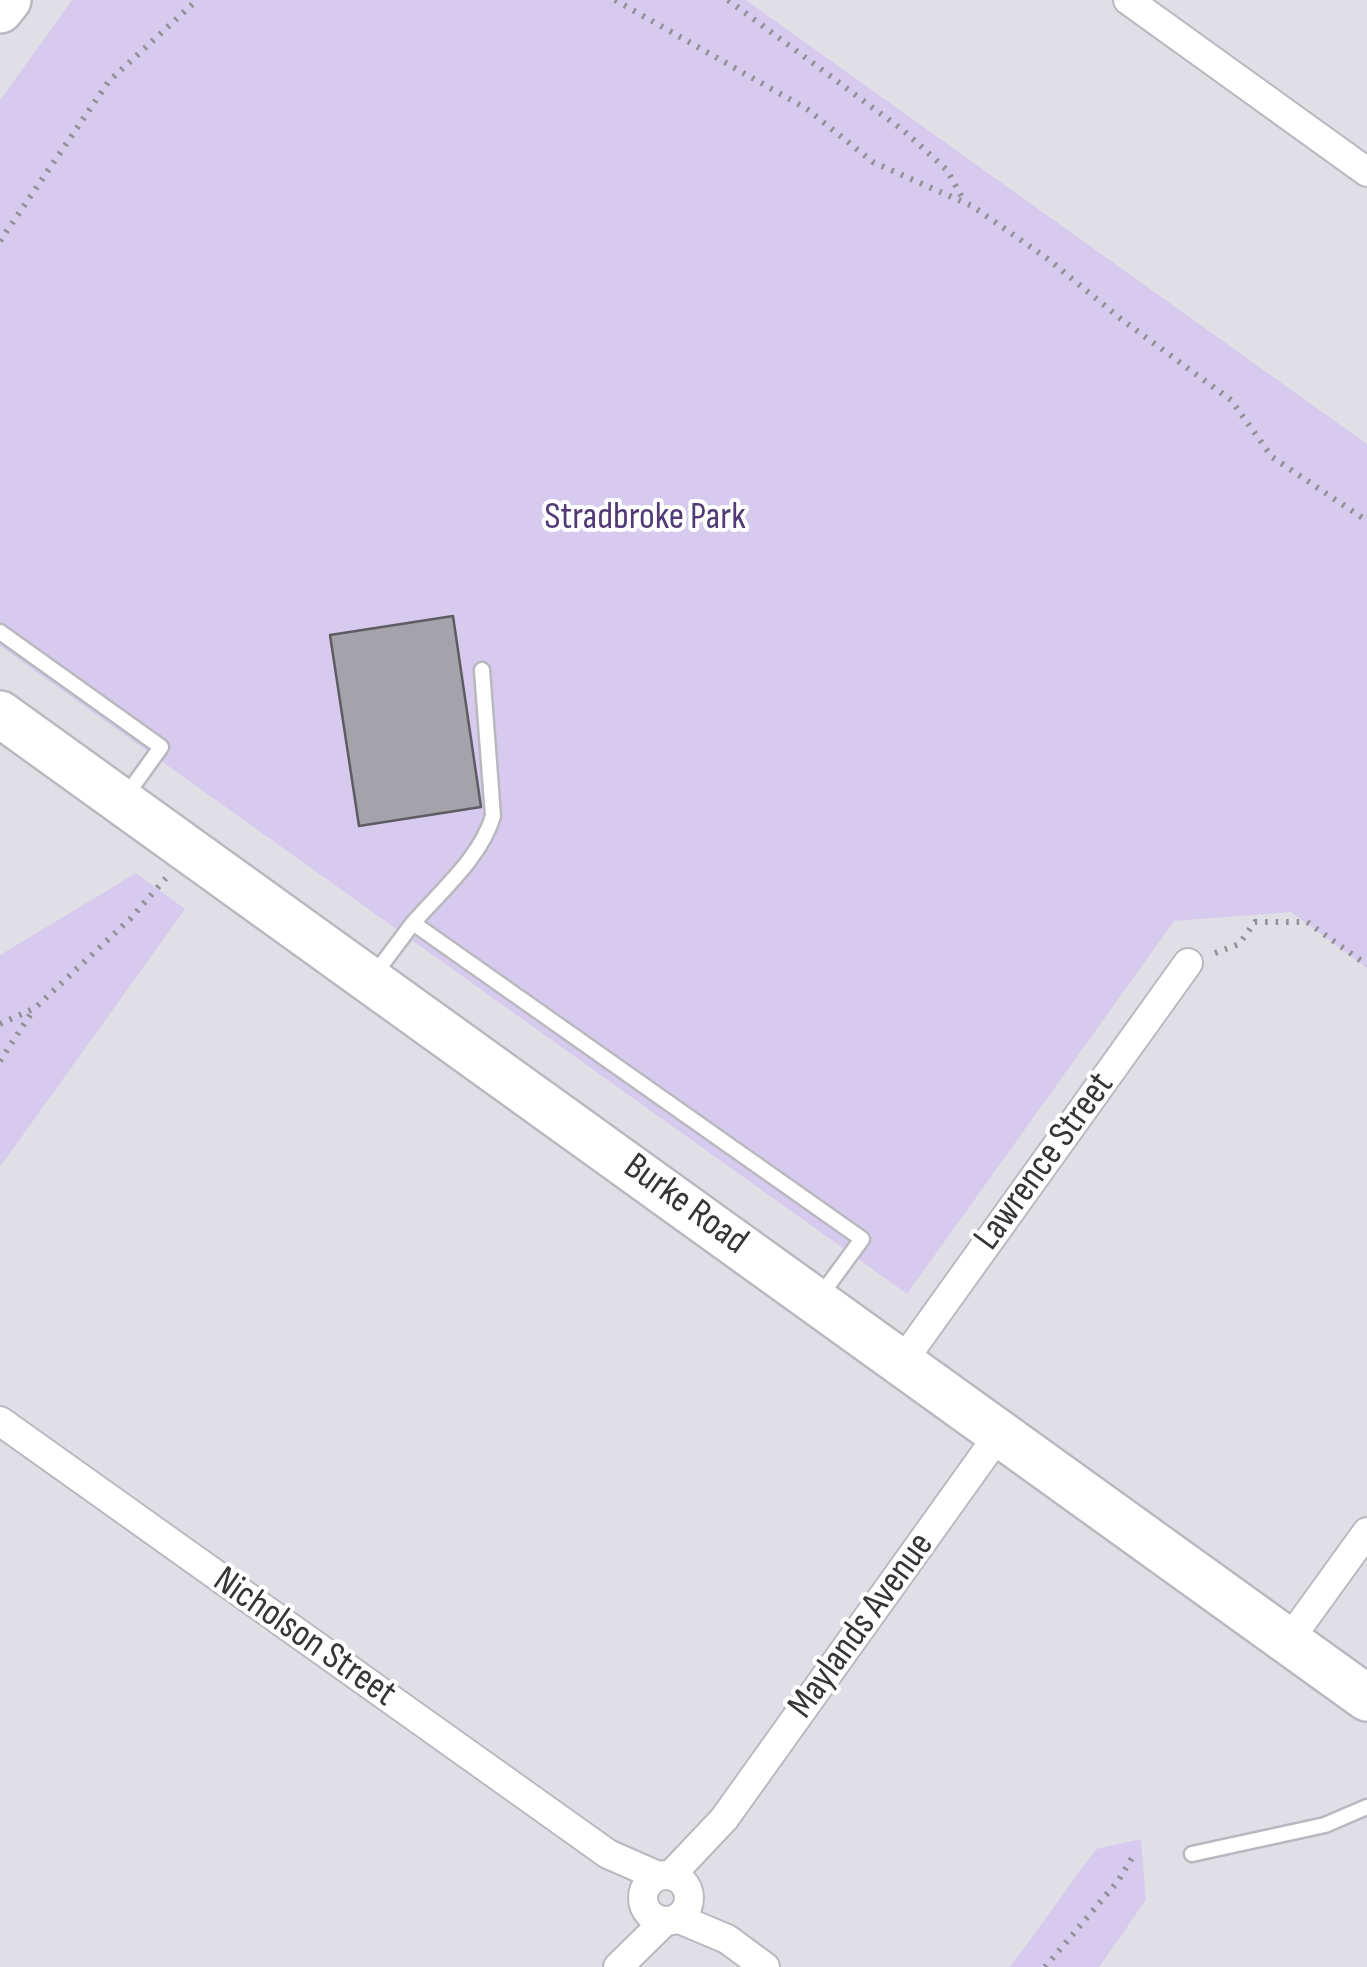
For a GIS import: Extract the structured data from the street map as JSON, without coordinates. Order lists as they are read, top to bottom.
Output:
{
  "streets": {
    "main road": ["Burke Road"],
    "street": ["Lawrence Street", "Maylands Avenue", "Nicholson Street"]
  },
  "crossings": [
    ["Lawrence Street", "Burke Road"],
    ["Burke Road", "Maylands Avenue"],
    ["Maylands Avenue", "Nicholson Street"]
  ],
  "parks": ["Stradbroke Park"]
}
